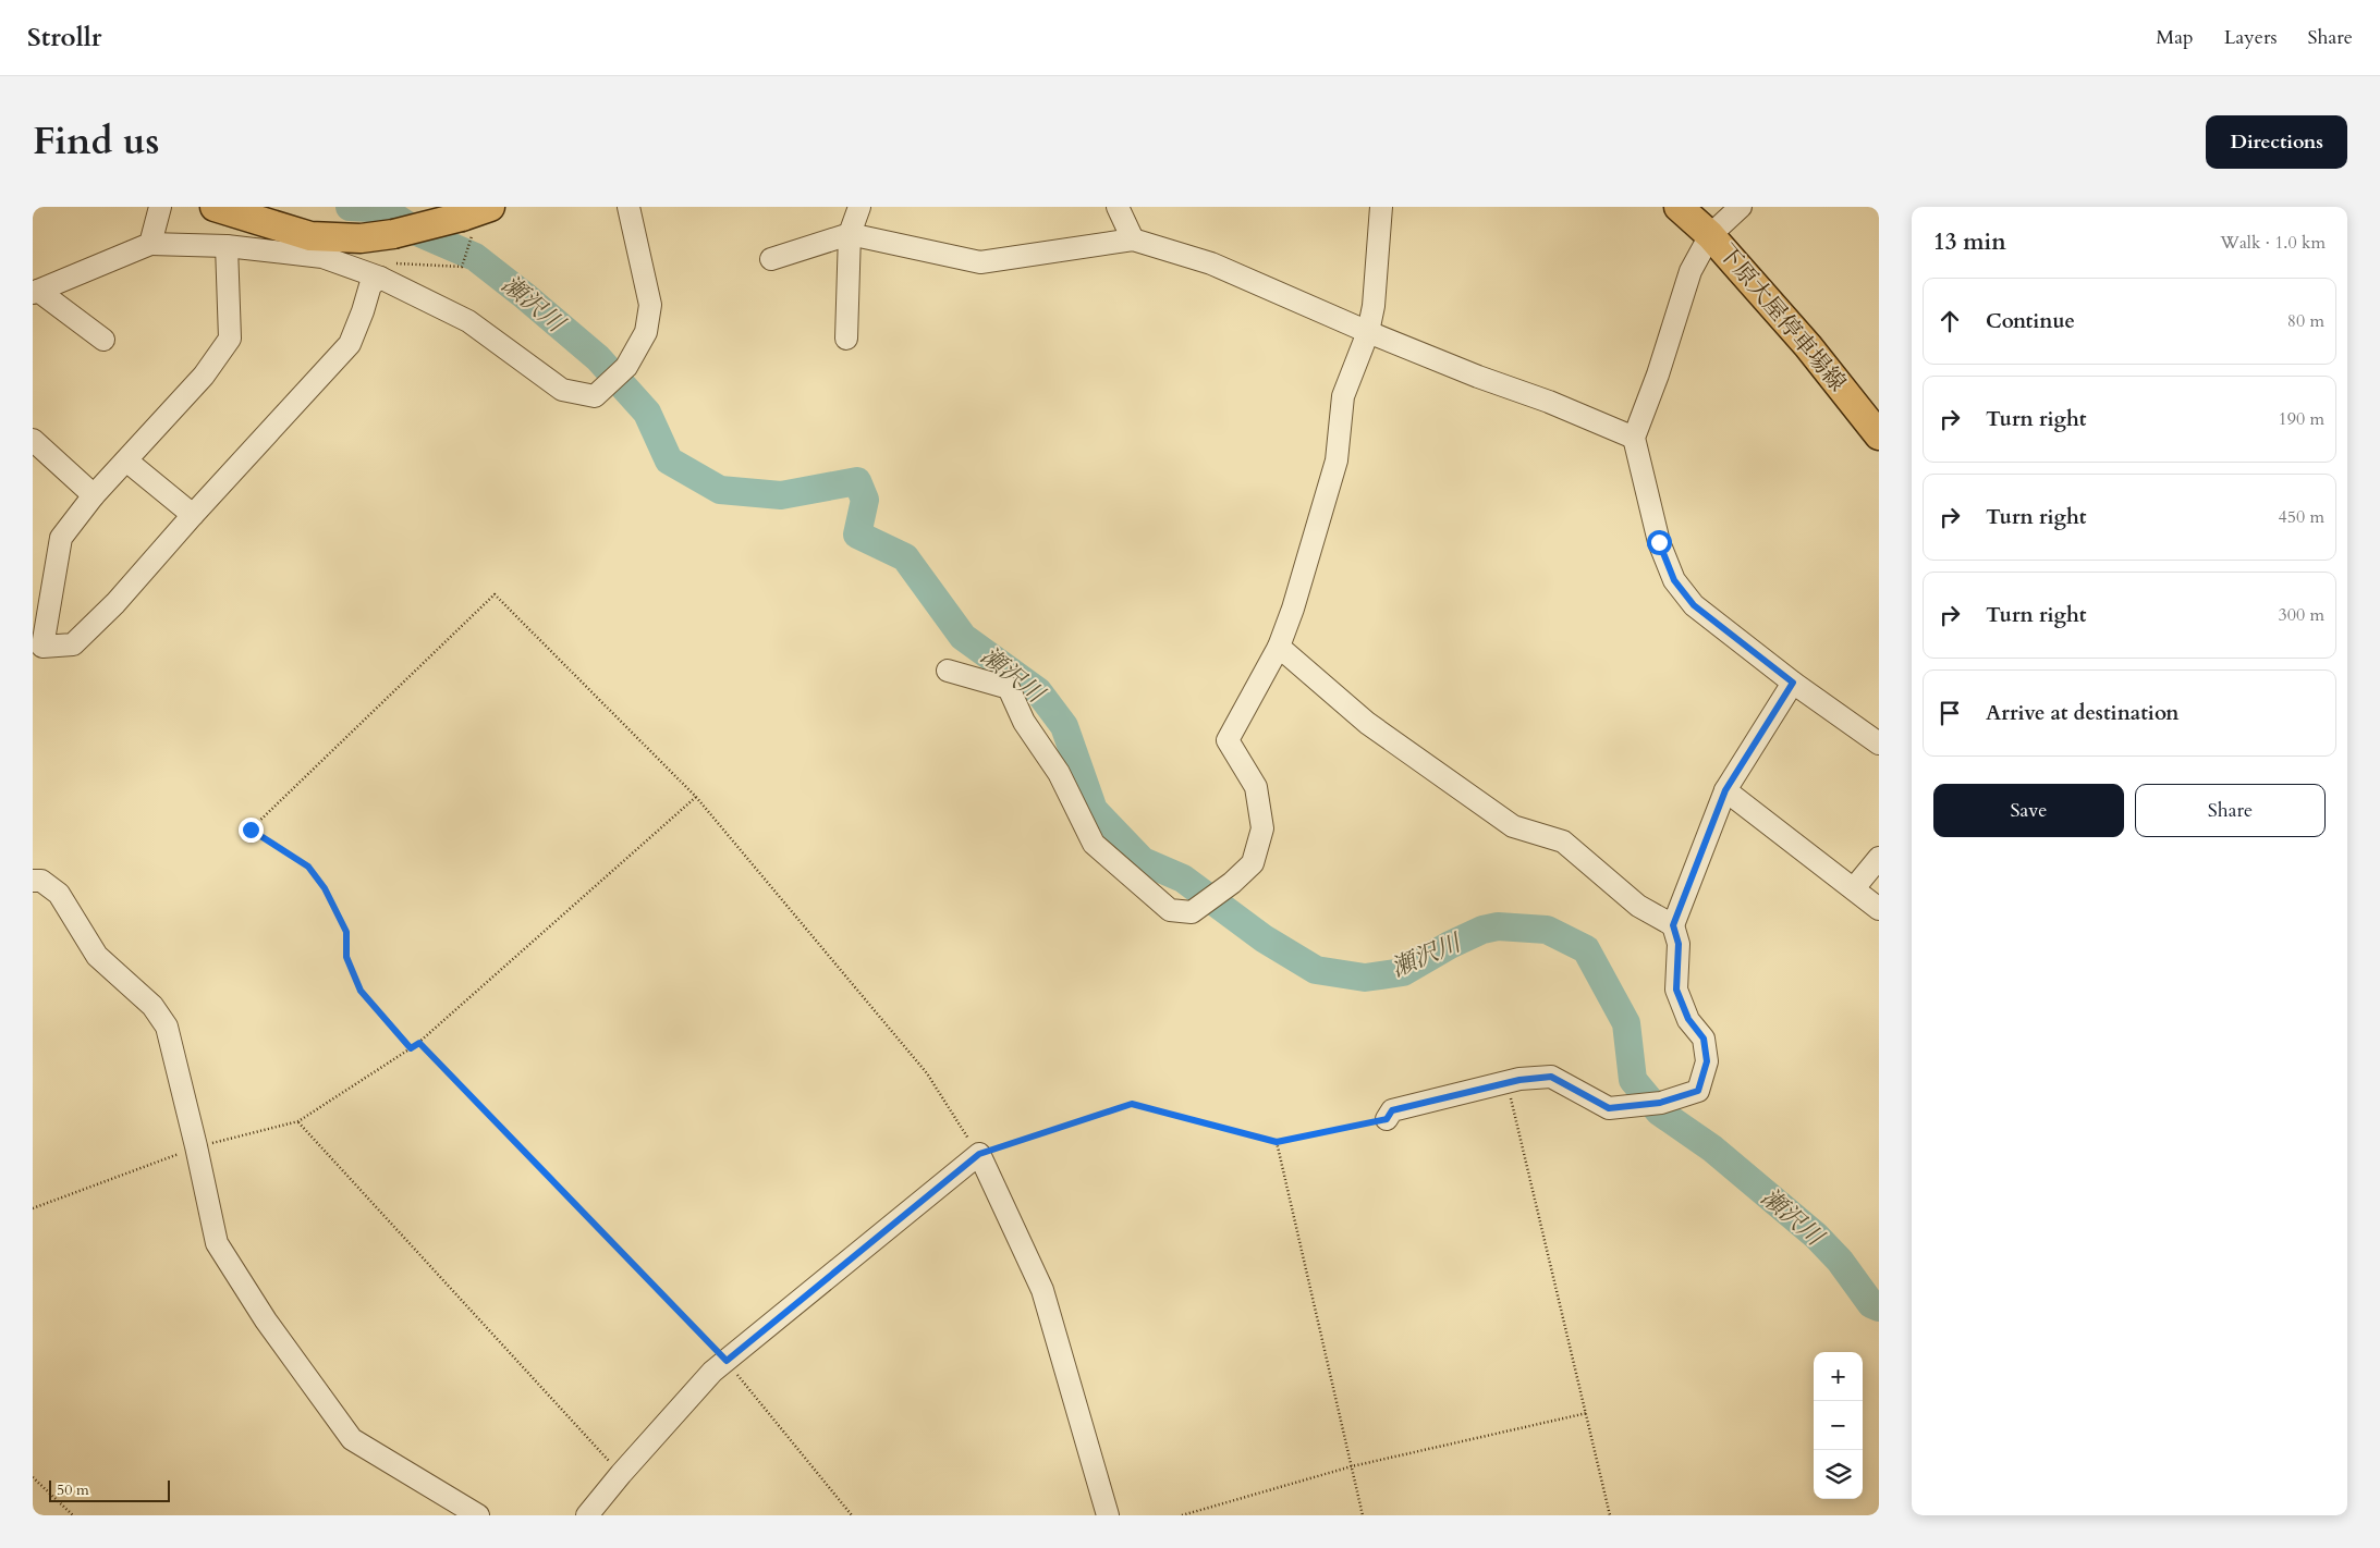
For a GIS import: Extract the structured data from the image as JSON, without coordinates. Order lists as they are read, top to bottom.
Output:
{
  "streets": {
    "main road": ["下原大屋停車場線"]
  },
  "water": ["瀬沢川"],
  "scale_bar": "50 m",
  "page": {
    "header": "Strollr",
    "nav": ["Map", "Layers", "Share"],
    "title": "Find us",
    "buttons": [
      "Directions",
      ["Save", "Share"]
    ],
    "heading": ["13 min", "Walk · 1.0 km"],
    "list": [
      ["Continue", "80 m"],
      ["Turn right", "190 m"],
      ["Turn right", "450 m"],
      ["Turn right", "300 m"],
      "Arrive at destination"
    ],
    "map_buttons": ["+", "−"],
    "scale": "50 m"
  }
}
